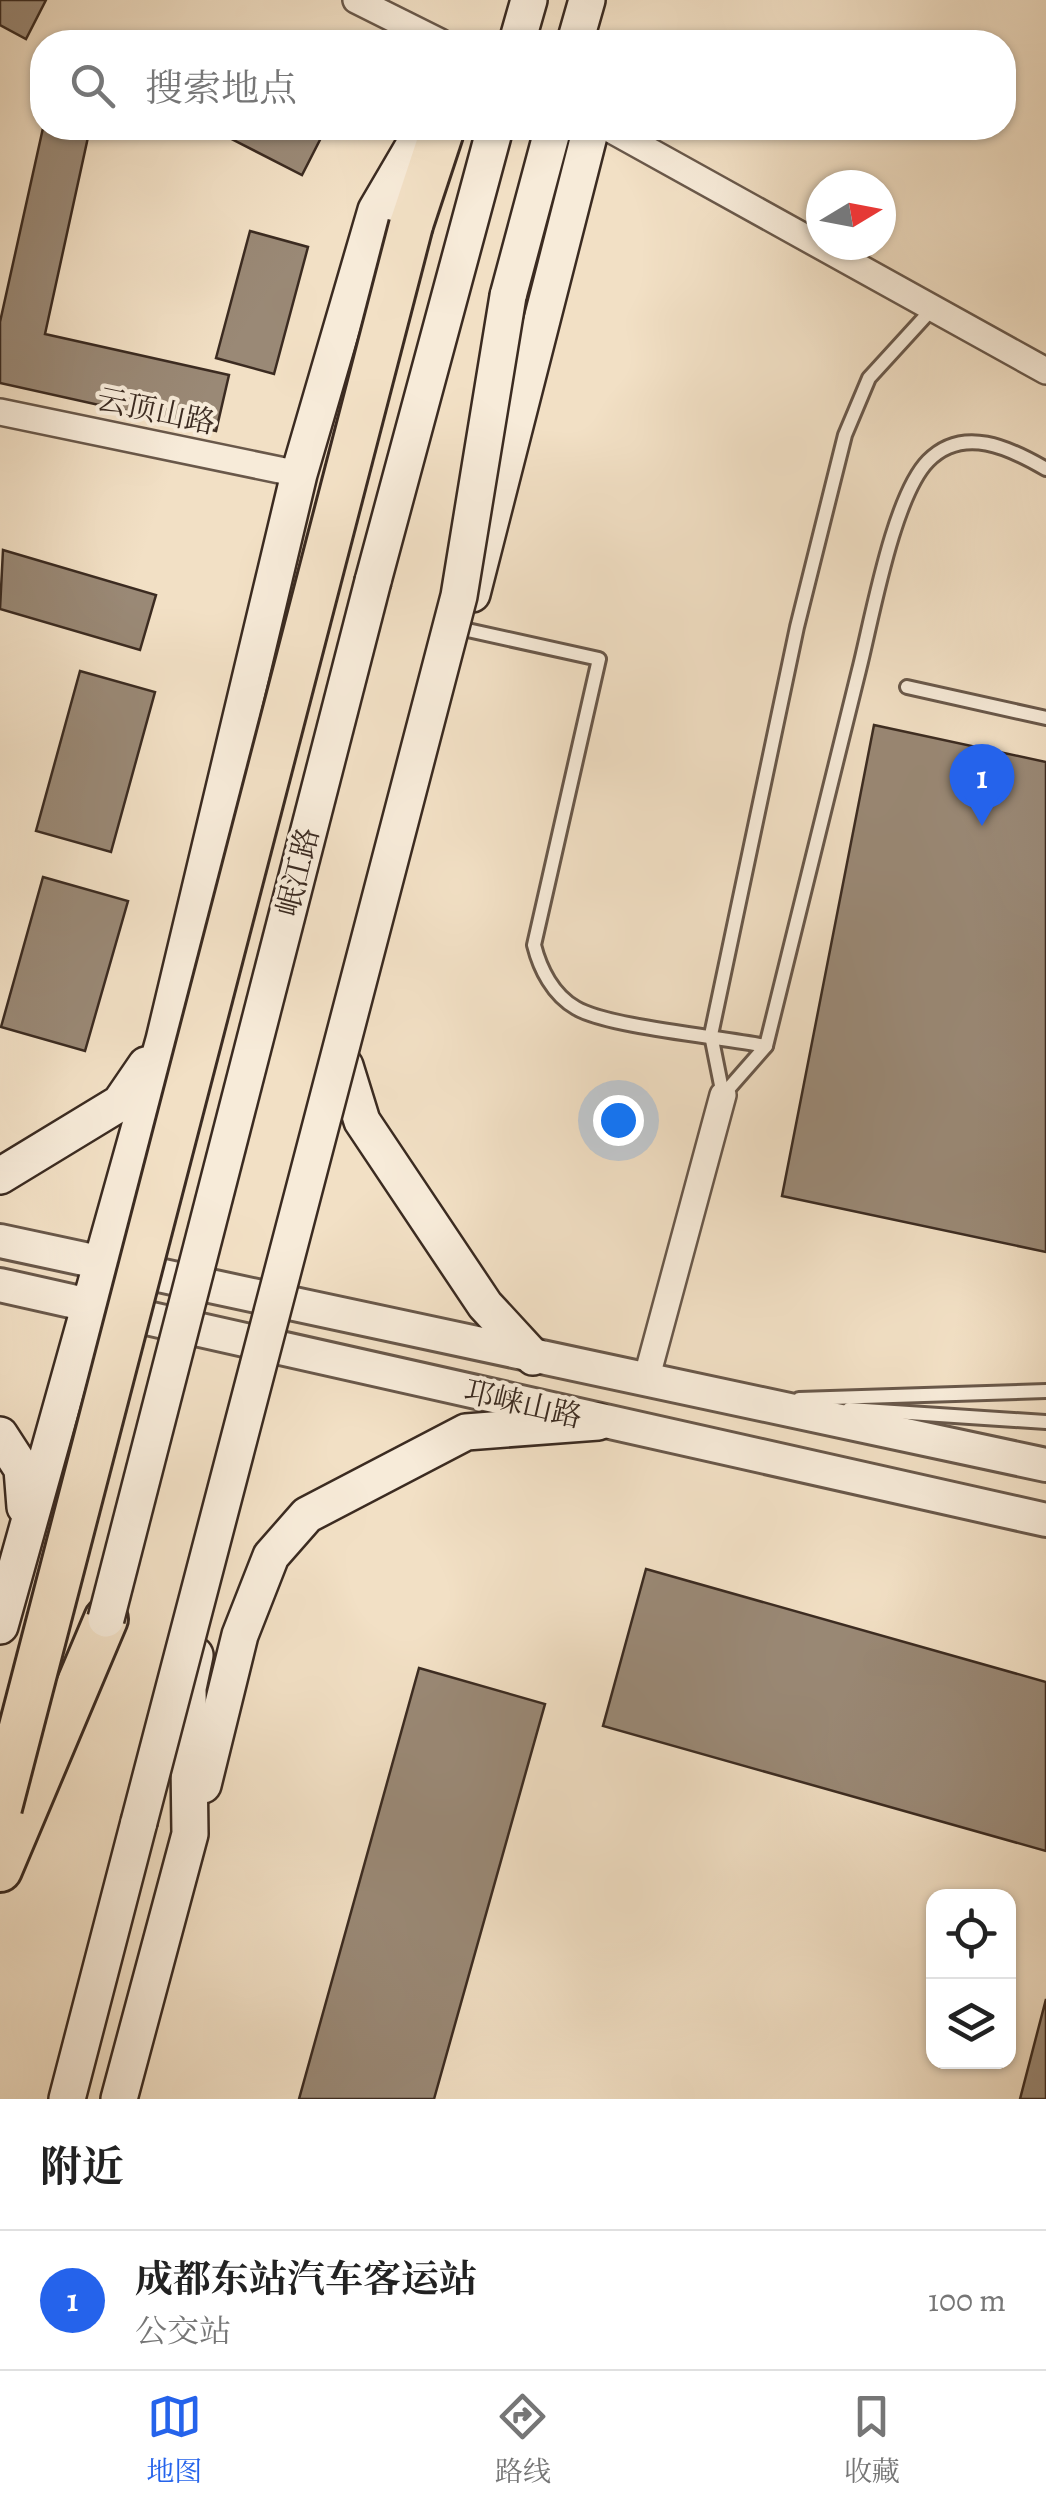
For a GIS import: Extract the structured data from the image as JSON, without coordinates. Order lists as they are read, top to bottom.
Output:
{
  "streets": {
    "main road": ["岷江路"],
    "street": ["云顶山路", "邛崃山路"]
  },
  "north": "right",
  "page": {
    "search": "搜索地点",
    "pins": "1",
    "heading": "附近",
    "list": [
      {
        "mark": "1",
        "name": "成都东站汽车客运站",
        "note": "公交站",
        "value": "100 m"
      }
    ],
    "nav": ["地图", "路线", "收藏"]
  }
}
